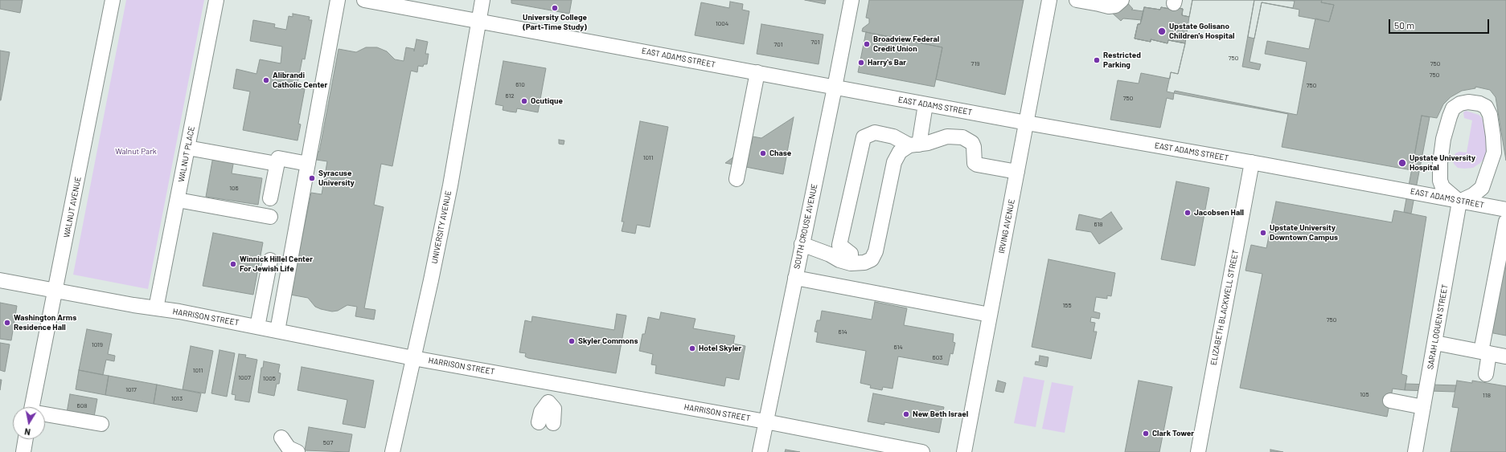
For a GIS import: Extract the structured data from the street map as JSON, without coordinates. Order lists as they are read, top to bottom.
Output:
{
  "streets": {
    "street": [
      "EAST ADAMS STREET",
      "WALNUT PLACE",
      "WALNUT AVENUE",
      "SOUTH CROUSE AVENUE",
      "IRVING AVENUE",
      "UNIVERSITY AVENUE",
      "ELIZABETH BLACKWELL STREET",
      "HARRISON STREET",
      "SARAH LOGUEN STREET"
    ]
  },
  "crossings": [
    ["EAST ADAMS STREET", "SOUTH CROUSE AVENUE"],
    ["EAST ADAMS STREET", "IRVING AVENUE"],
    ["EAST ADAMS STREET", "UNIVERSITY AVENUE"],
    ["EAST ADAMS STREET", "ELIZABETH BLACKWELL STREET"],
    ["EAST ADAMS STREET", "SARAH LOGUEN STREET"],
    ["WALNUT PLACE", "HARRISON STREET"],
    ["WALNUT AVENUE", "HARRISON STREET"],
    ["SOUTH CROUSE AVENUE", "HARRISON STREET"],
    ["UNIVERSITY AVENUE", "HARRISON STREET"]
  ],
  "parks": ["Walnut Park"],
  "places": [
    "University College (Part-Time Study)",
    "Upstate Golisano Children's Hospital",
    "Broadview Federal Credit Union",
    "Restricted Parking",
    "Harry's Bar",
    "Alibrandi Catholic Center",
    "Ocutique",
    "Chase",
    "Upstate University Hospital",
    "Syracuse University",
    "Jacobsen Hall",
    "Upstate University Downtown Campus",
    "Winnick Hillel Center For Jewish Life",
    "Washington Arms Residence Hall",
    "Skyler Commons",
    "Hotel Skyler",
    "New Beth Israel",
    "Clark Tower"
  ],
  "house_numbers": [
    "1004",
    "701",
    "701",
    "750",
    "719",
    "750",
    "750",
    "610",
    "750",
    "612",
    "750",
    "1011",
    "106",
    "618",
    "155",
    "750",
    "614",
    "1019",
    "614",
    "603",
    "1011",
    "1007",
    "1005",
    "1017",
    "105",
    "118",
    "1013",
    "608",
    "507"
  ],
  "scale_bar": "50 m",
  "north": "bottom"
}
